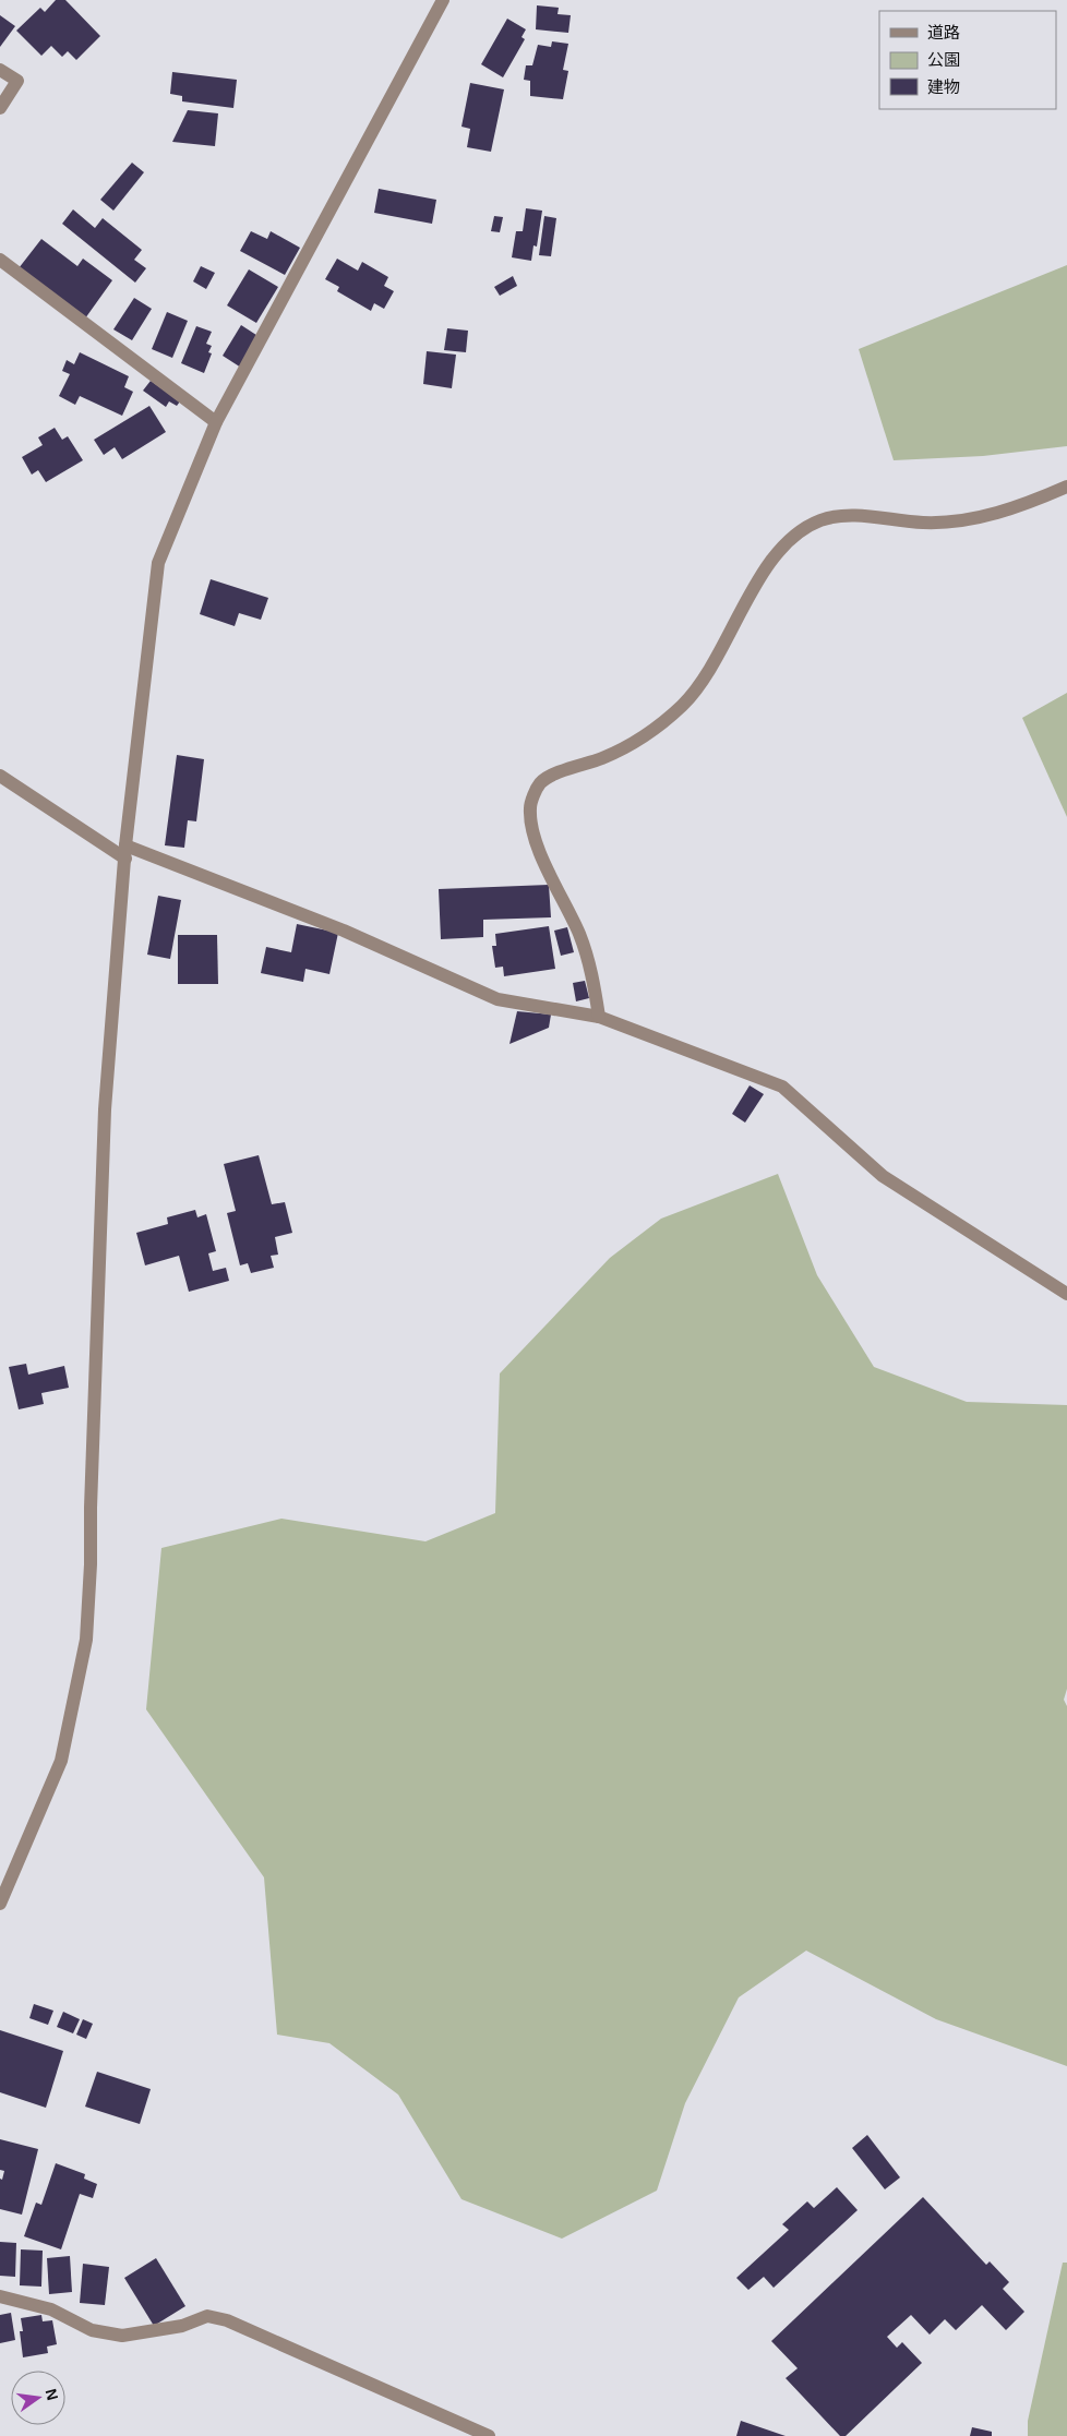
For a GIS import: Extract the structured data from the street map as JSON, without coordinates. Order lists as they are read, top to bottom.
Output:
{
  "legend": ["道路", "公園", "建物"],
  "north": "right"
}
